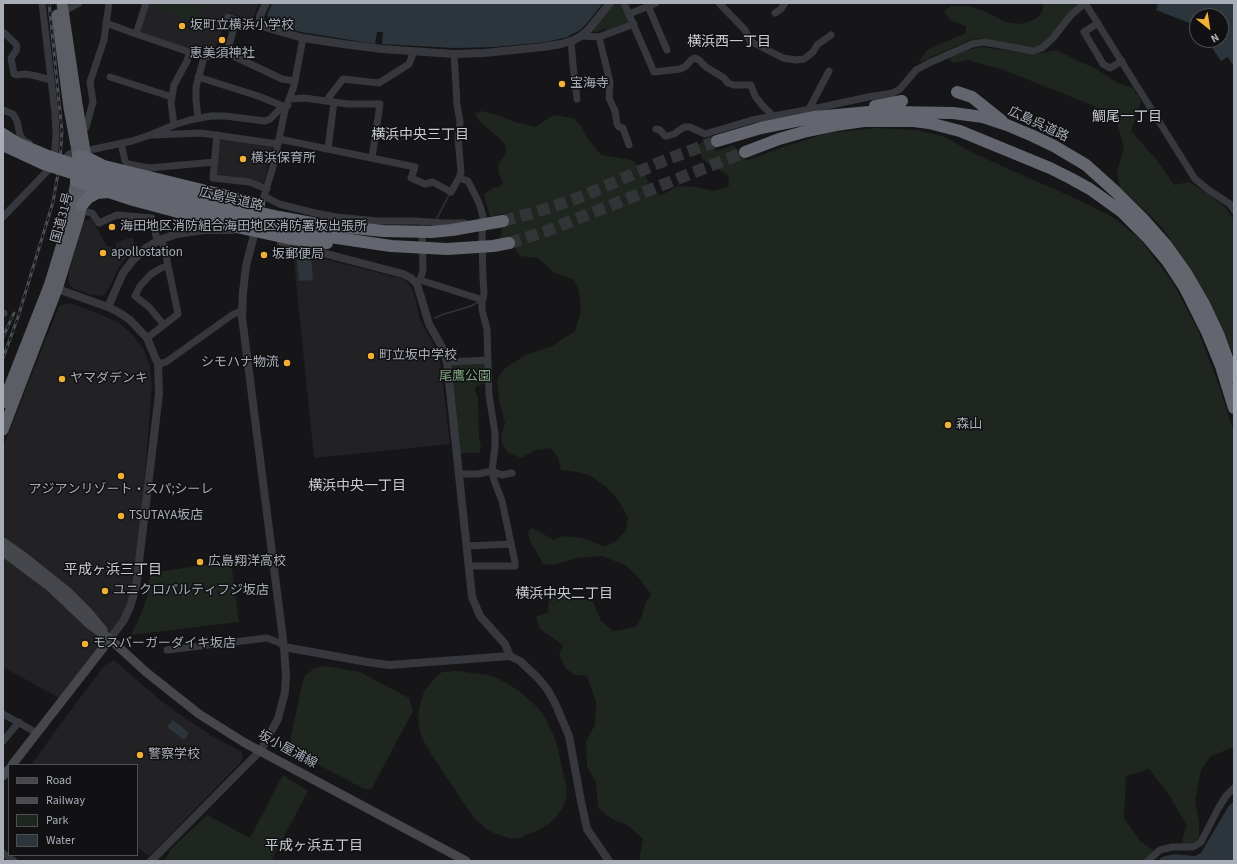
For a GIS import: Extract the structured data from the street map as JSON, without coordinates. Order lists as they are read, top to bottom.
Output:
{
  "streets": {
    "highway": ["広島呉道路", "国道31号"],
    "main road": ["坂小屋浦線"]
  },
  "districts": [
    "横浜西一丁目",
    "鯛尾一丁目",
    "横浜中央三丁目",
    "横浜中央一丁目",
    "平成ヶ浜三丁目",
    "横浜中央二丁目",
    "平成ヶ浜五丁目"
  ],
  "parks": ["尾鷹公園"],
  "places": [
    "坂町立横浜小学校",
    "恵美須神社",
    "宝海寺",
    "横浜保育所",
    "海田地区消防組合海田地区消防署坂出張所",
    "apollostation",
    "坂郵便局",
    "町立坂中学校",
    "シモハナ物流",
    "ヤマダデンキ",
    "森山",
    "アジアンリゾート・スパ;シーレ",
    "TSUTAYA坂店",
    "広島翔洋高校",
    "ユニクロパルティフジ坂店",
    "モスバーガーダイキ坂店",
    "警察学校"
  ],
  "legend": [
    "Road",
    "Railway",
    "Park",
    "Water"
  ],
  "north": "bottom right"
}
